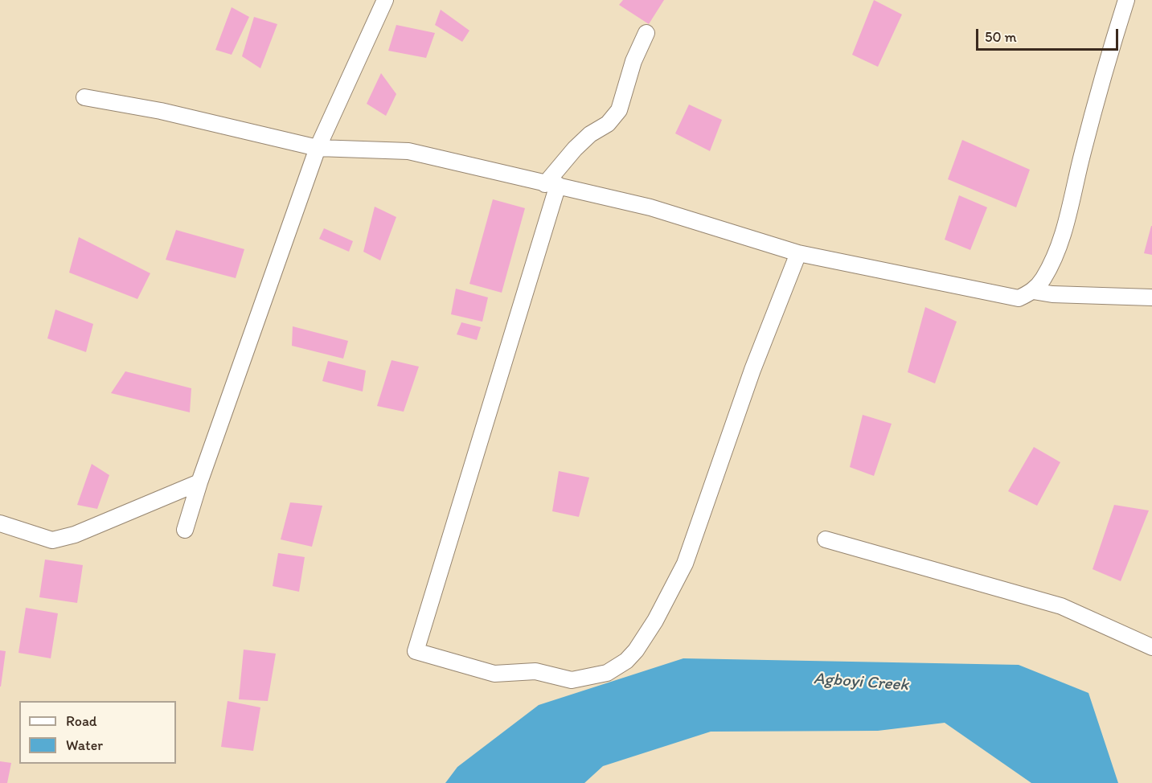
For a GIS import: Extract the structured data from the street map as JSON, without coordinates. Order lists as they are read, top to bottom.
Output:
{
  "water": ["Agboyi Creek"],
  "legend": ["Road", "Water"],
  "scale_bar": "50 m"
}
